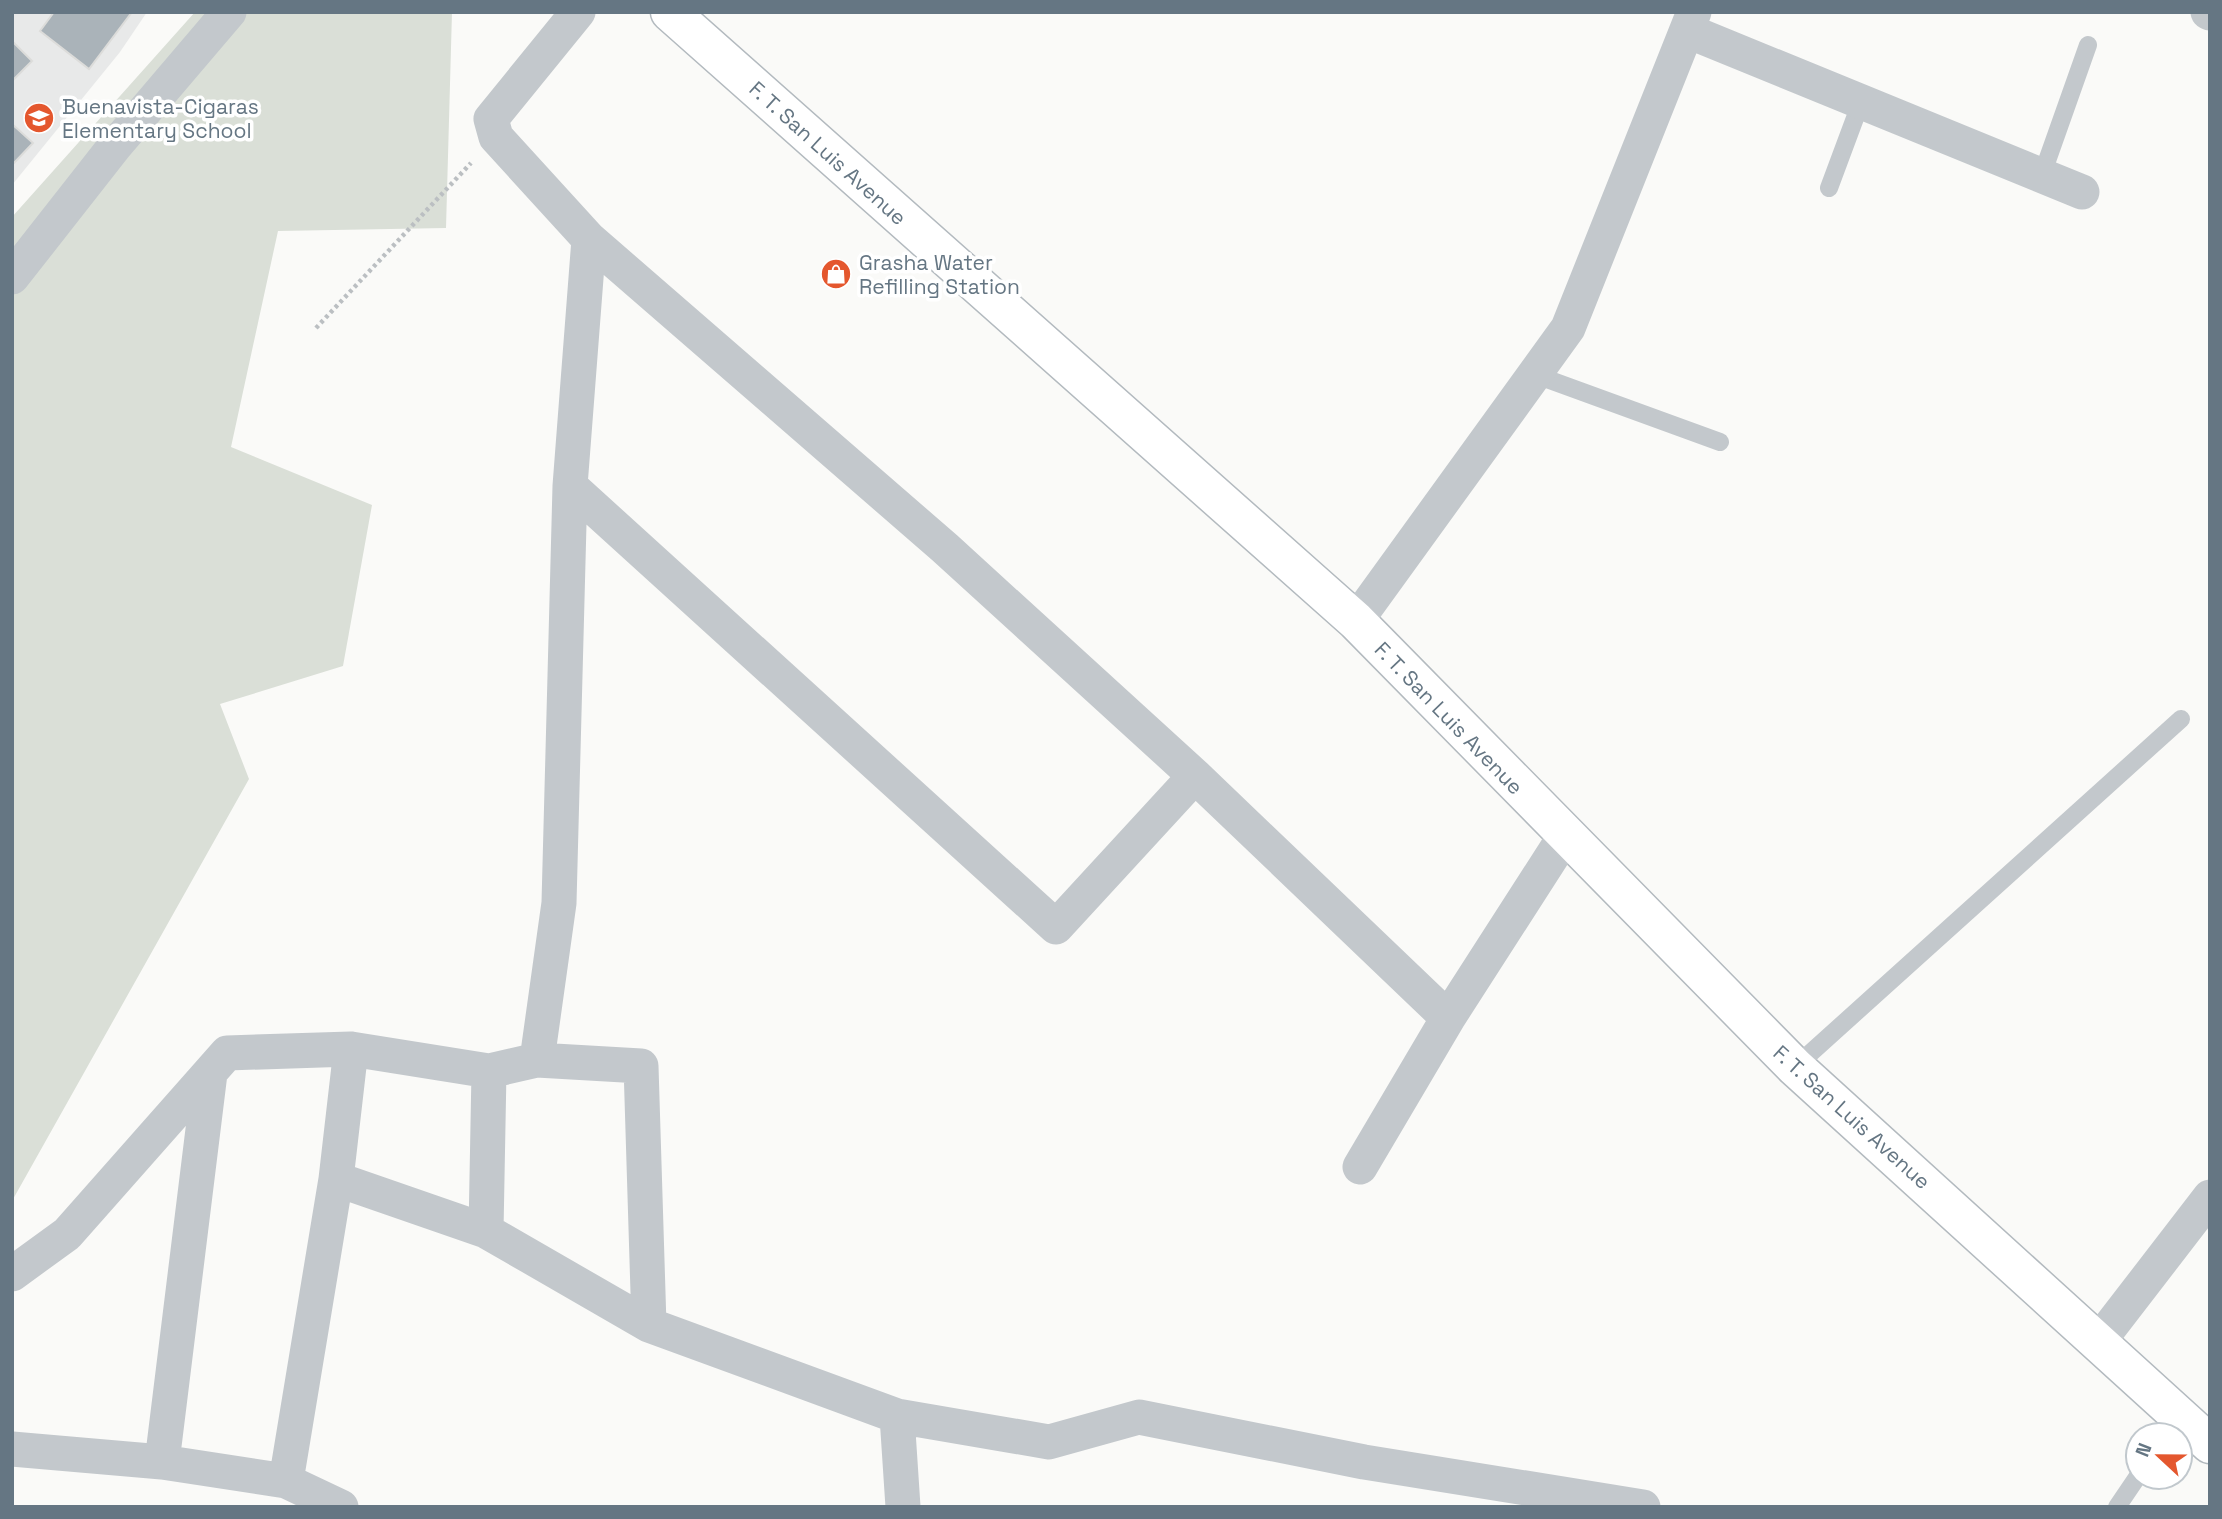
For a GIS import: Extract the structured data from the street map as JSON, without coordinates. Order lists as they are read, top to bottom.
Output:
{
  "streets": {
    "main road": ["F. T. San Luis Avenue"]
  },
  "places": {
    "school or university": ["Buenavista-Cigaras Elementary School"],
    "shop": ["Grasha Water Refilling Station"]
  },
  "north": "left"
}
